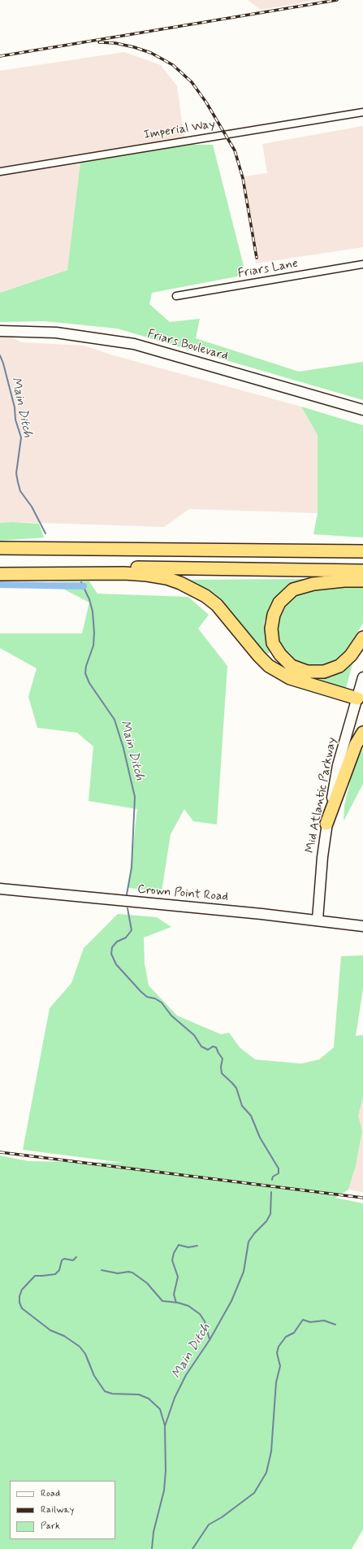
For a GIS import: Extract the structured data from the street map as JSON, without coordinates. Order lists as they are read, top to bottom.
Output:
{
  "streets": {
    "main road": ["Friars Boulevard", "Mid Atlantic Parkway", "Crown Point Road"],
    "street": ["Imperial Way", "Friars Lane"]
  },
  "crossings": [
    ["Mid Atlantic Parkway", "Crown Point Road"]
  ],
  "water": ["Main Ditch"],
  "legend": ["Road", "Railway", "Park"]
}
